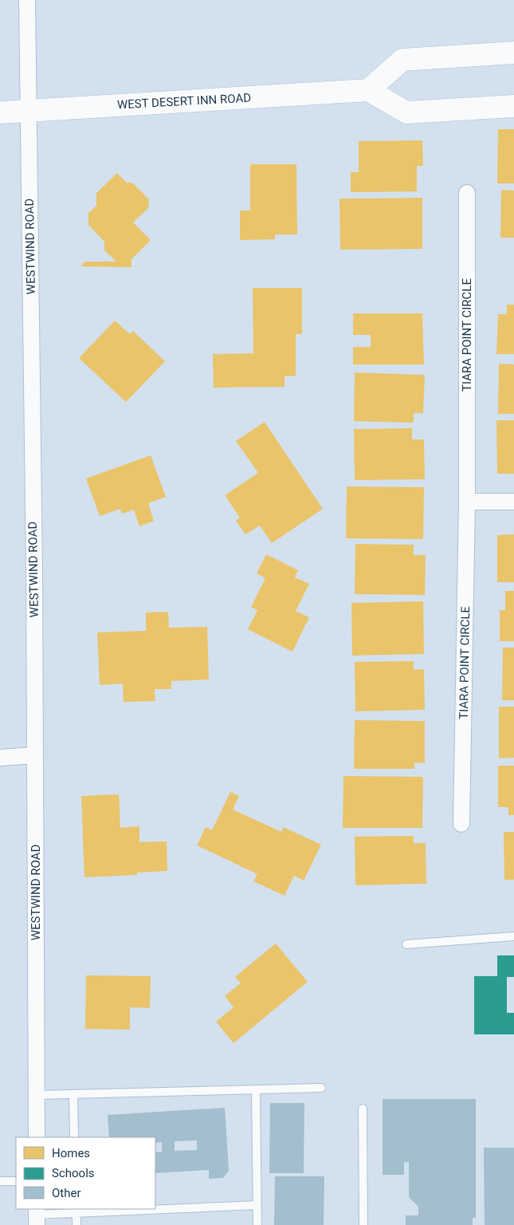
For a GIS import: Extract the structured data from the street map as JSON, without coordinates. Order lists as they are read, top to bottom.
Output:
{
  "streets": {
    "main road": ["WEST DESERT INN ROAD"],
    "street": ["WESTWIND ROAD", "TIARA POINT CIRCLE"]
  },
  "crossings": [
    ["WEST DESERT INN ROAD", "WESTWIND ROAD"]
  ],
  "legend": ["Homes", "Schools", "Other"]
}
